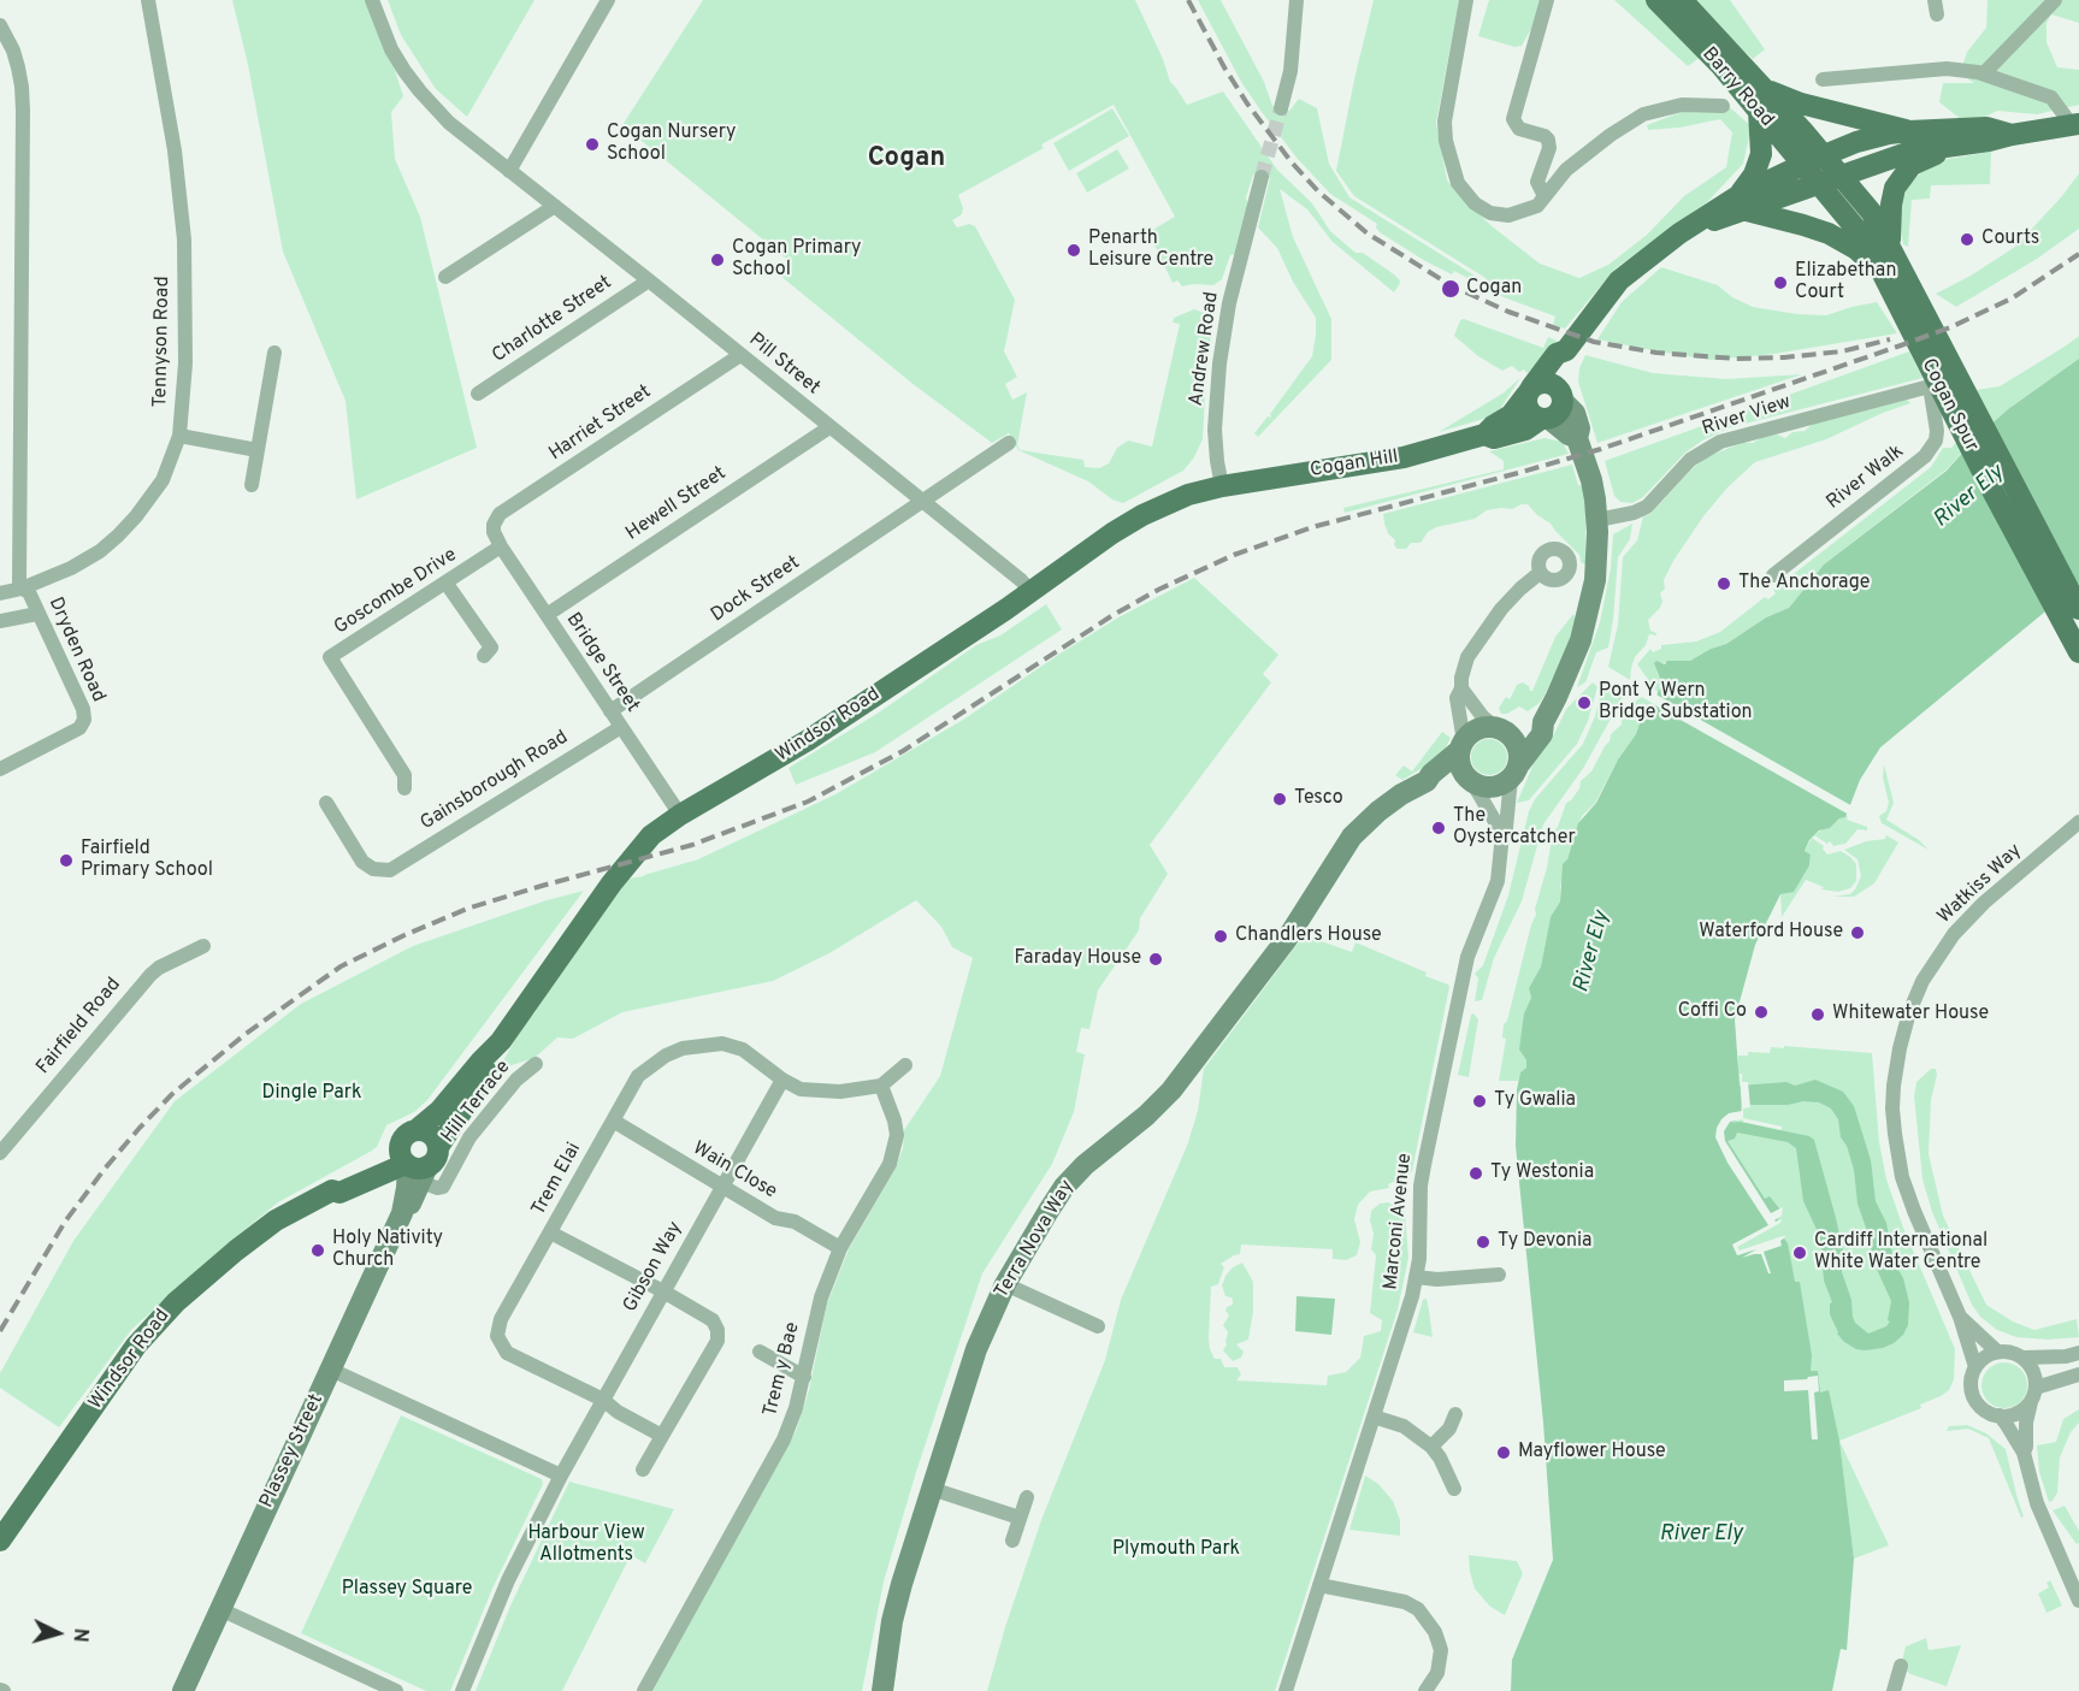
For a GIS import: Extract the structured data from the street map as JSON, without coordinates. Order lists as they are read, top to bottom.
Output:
{
  "streets": {
    "main road": [
      "Barry Road",
      "Cogan Spur",
      "Cogan Hill",
      "Windsor Road"
    ],
    "street": [
      "Charlotte Street",
      "Tennyson Road",
      "Andrew Road",
      "Pill Street",
      "River View",
      "Harriet Street",
      "River Walk",
      "Hewell Street",
      "Dock Street",
      "Goscombe Drive",
      "Dryden Road",
      "Bridge Street",
      "Gainsborough Road",
      "Watkiss Way",
      "Fairfield Road",
      "Hill Terrace",
      "Wain Close",
      "Trem Elai",
      "Marconi Avenue",
      "Terra Nova Way",
      "Gibson Way",
      "Trem y Bae",
      "Plassey Street"
    ]
  },
  "crossings": [
    ["Barry Road", "Cogan Spur"],
    ["Barry Road", "Cogan Hill"],
    ["Charlotte Street", "Pill Street"],
    ["Tennyson Road", "Dryden Road"],
    ["Andrew Road", "Cogan Hill"],
    ["Andrew Road", "Windsor Road"],
    ["Pill Street", "Harriet Street"],
    ["Pill Street", "Hewell Street"],
    ["Pill Street", "Dock Street"],
    ["Pill Street", "Windsor Road"],
    ["Cogan Spur", "Cogan Hill"],
    ["River View", "River Walk"],
    ["Harriet Street", "Bridge Street"],
    ["Cogan Hill", "Windsor Road"],
    ["Hewell Street", "Bridge Street"],
    ["Dock Street", "Bridge Street"],
    ["Goscombe Drive", "Bridge Street"],
    ["Bridge Street", "Windsor Road"],
    ["Bridge Street", "Gainsborough Road"],
    ["Windsor Road", "Hill Terrace"],
    ["Windsor Road", "Plassey Street"],
    ["Hill Terrace", "Plassey Street"],
    ["Wain Close", "Trem Elai"],
    ["Wain Close", "Gibson Way"],
    ["Wain Close", "Trem y Bae"],
    ["Trem Elai", "Gibson Way"],
    ["Marconi Avenue", "Terra Nova Way"]
  ],
  "districts": ["Cogan"],
  "water": ["River Ely"],
  "parks": [
    "Dingle Park",
    "Harbour View Allotments",
    "Plymouth Park",
    "Plassey Square"
  ],
  "places": [
    "Cogan Nursery School",
    "Courts",
    "Penarth Leisure Centre",
    "Cogan Primary School",
    "Elizabethan Court",
    "Cogan",
    "The Anchorage",
    "Pont Y Wern Bridge Substation",
    "Tesco",
    "The Oystercatcher",
    "Fairfield Primary School",
    "Waterford House",
    "Chandlers House",
    "Faraday House",
    "Coffi Co",
    "Whitewater House",
    "Ty Gwalia",
    "Ty Westonia",
    "Ty Devonia",
    "Holy Nativity Church",
    "Cardiff International White Water Centre",
    "Mayflower House"
  ],
  "north": "right"
}
